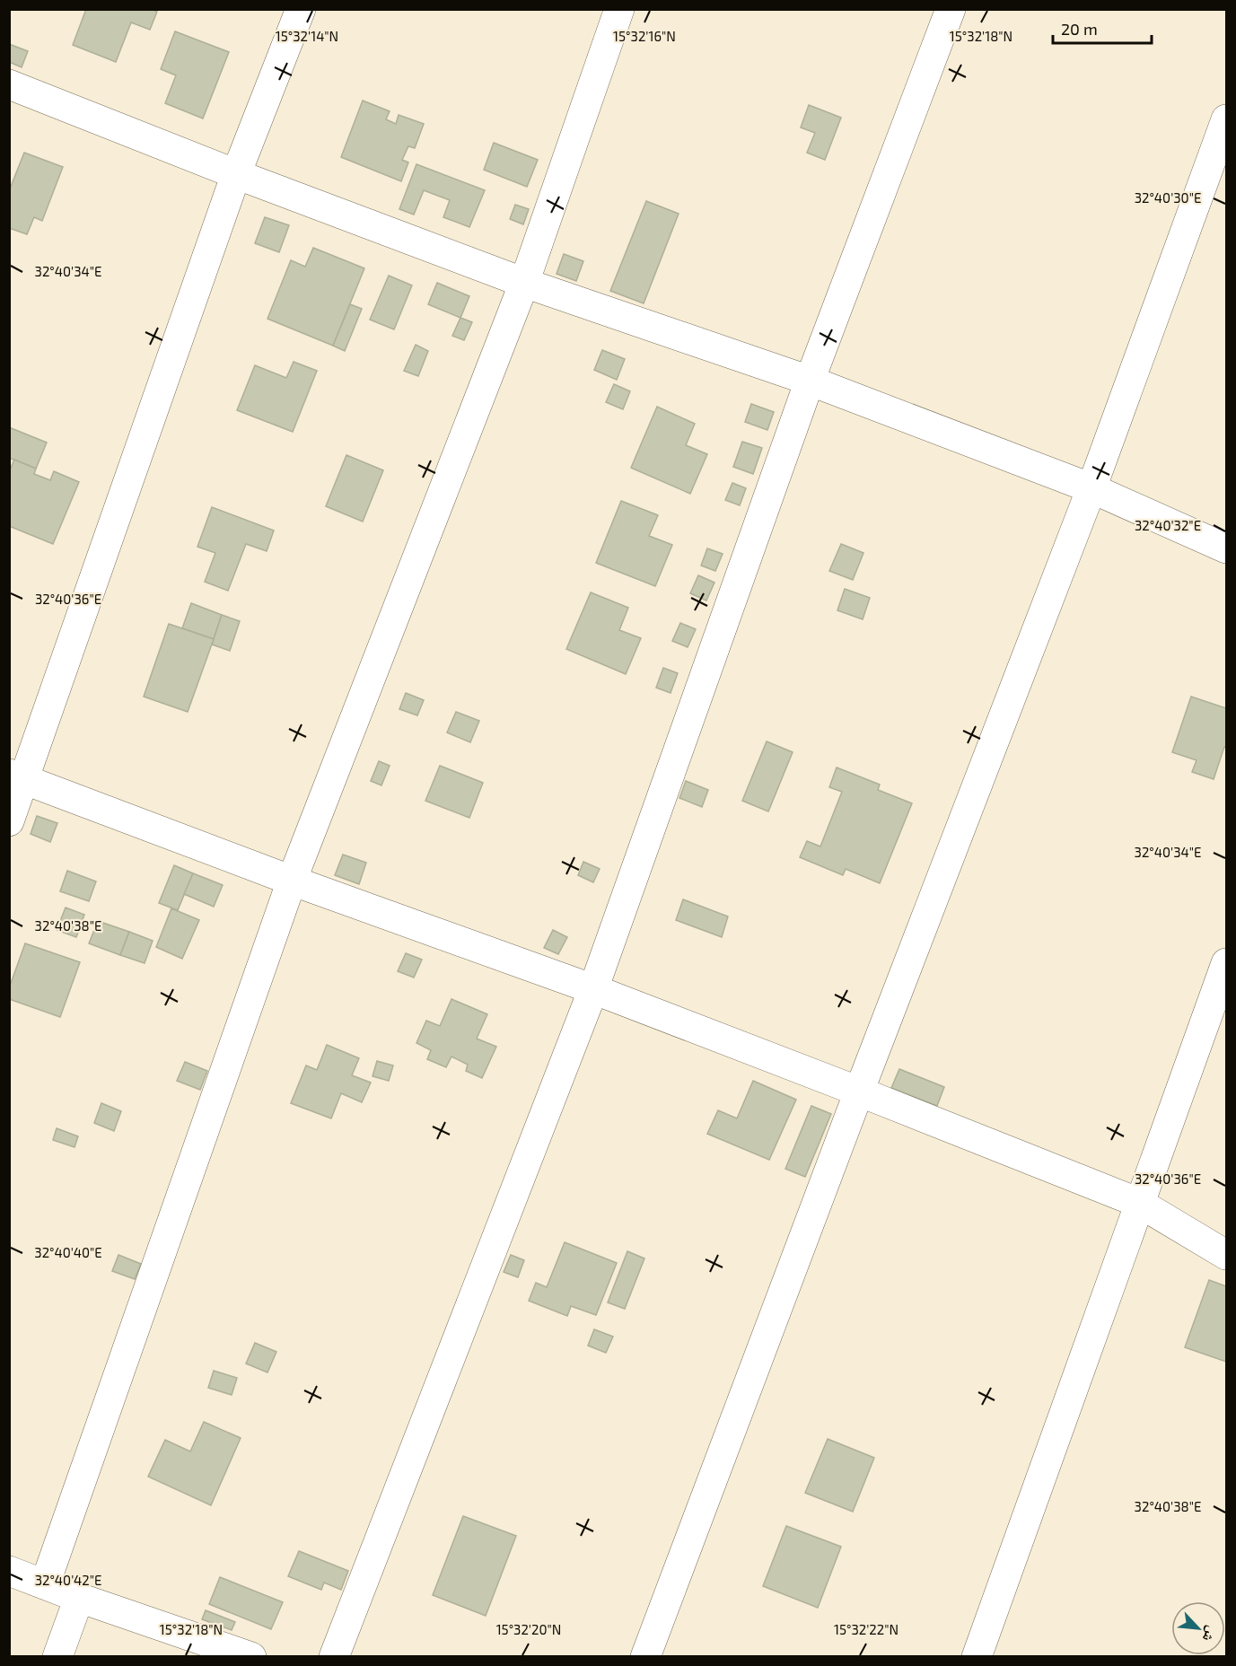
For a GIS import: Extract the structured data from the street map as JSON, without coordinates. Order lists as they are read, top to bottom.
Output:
{
  "scale_bar": "20 m",
  "north": "bottom right",
  "coordinates": [
    "15°32'14\"N",
    "15°32'16\"N",
    "15°32'18\"N",
    "32°40'30\"E",
    "32°40'34\"E",
    "32°40'32\"E",
    "32°40'36\"E",
    "32°40'38\"E",
    "32°40'40\"E",
    "32°40'42\"E",
    "15°32'20\"N",
    "15°32'22\"N"
  ]
}
